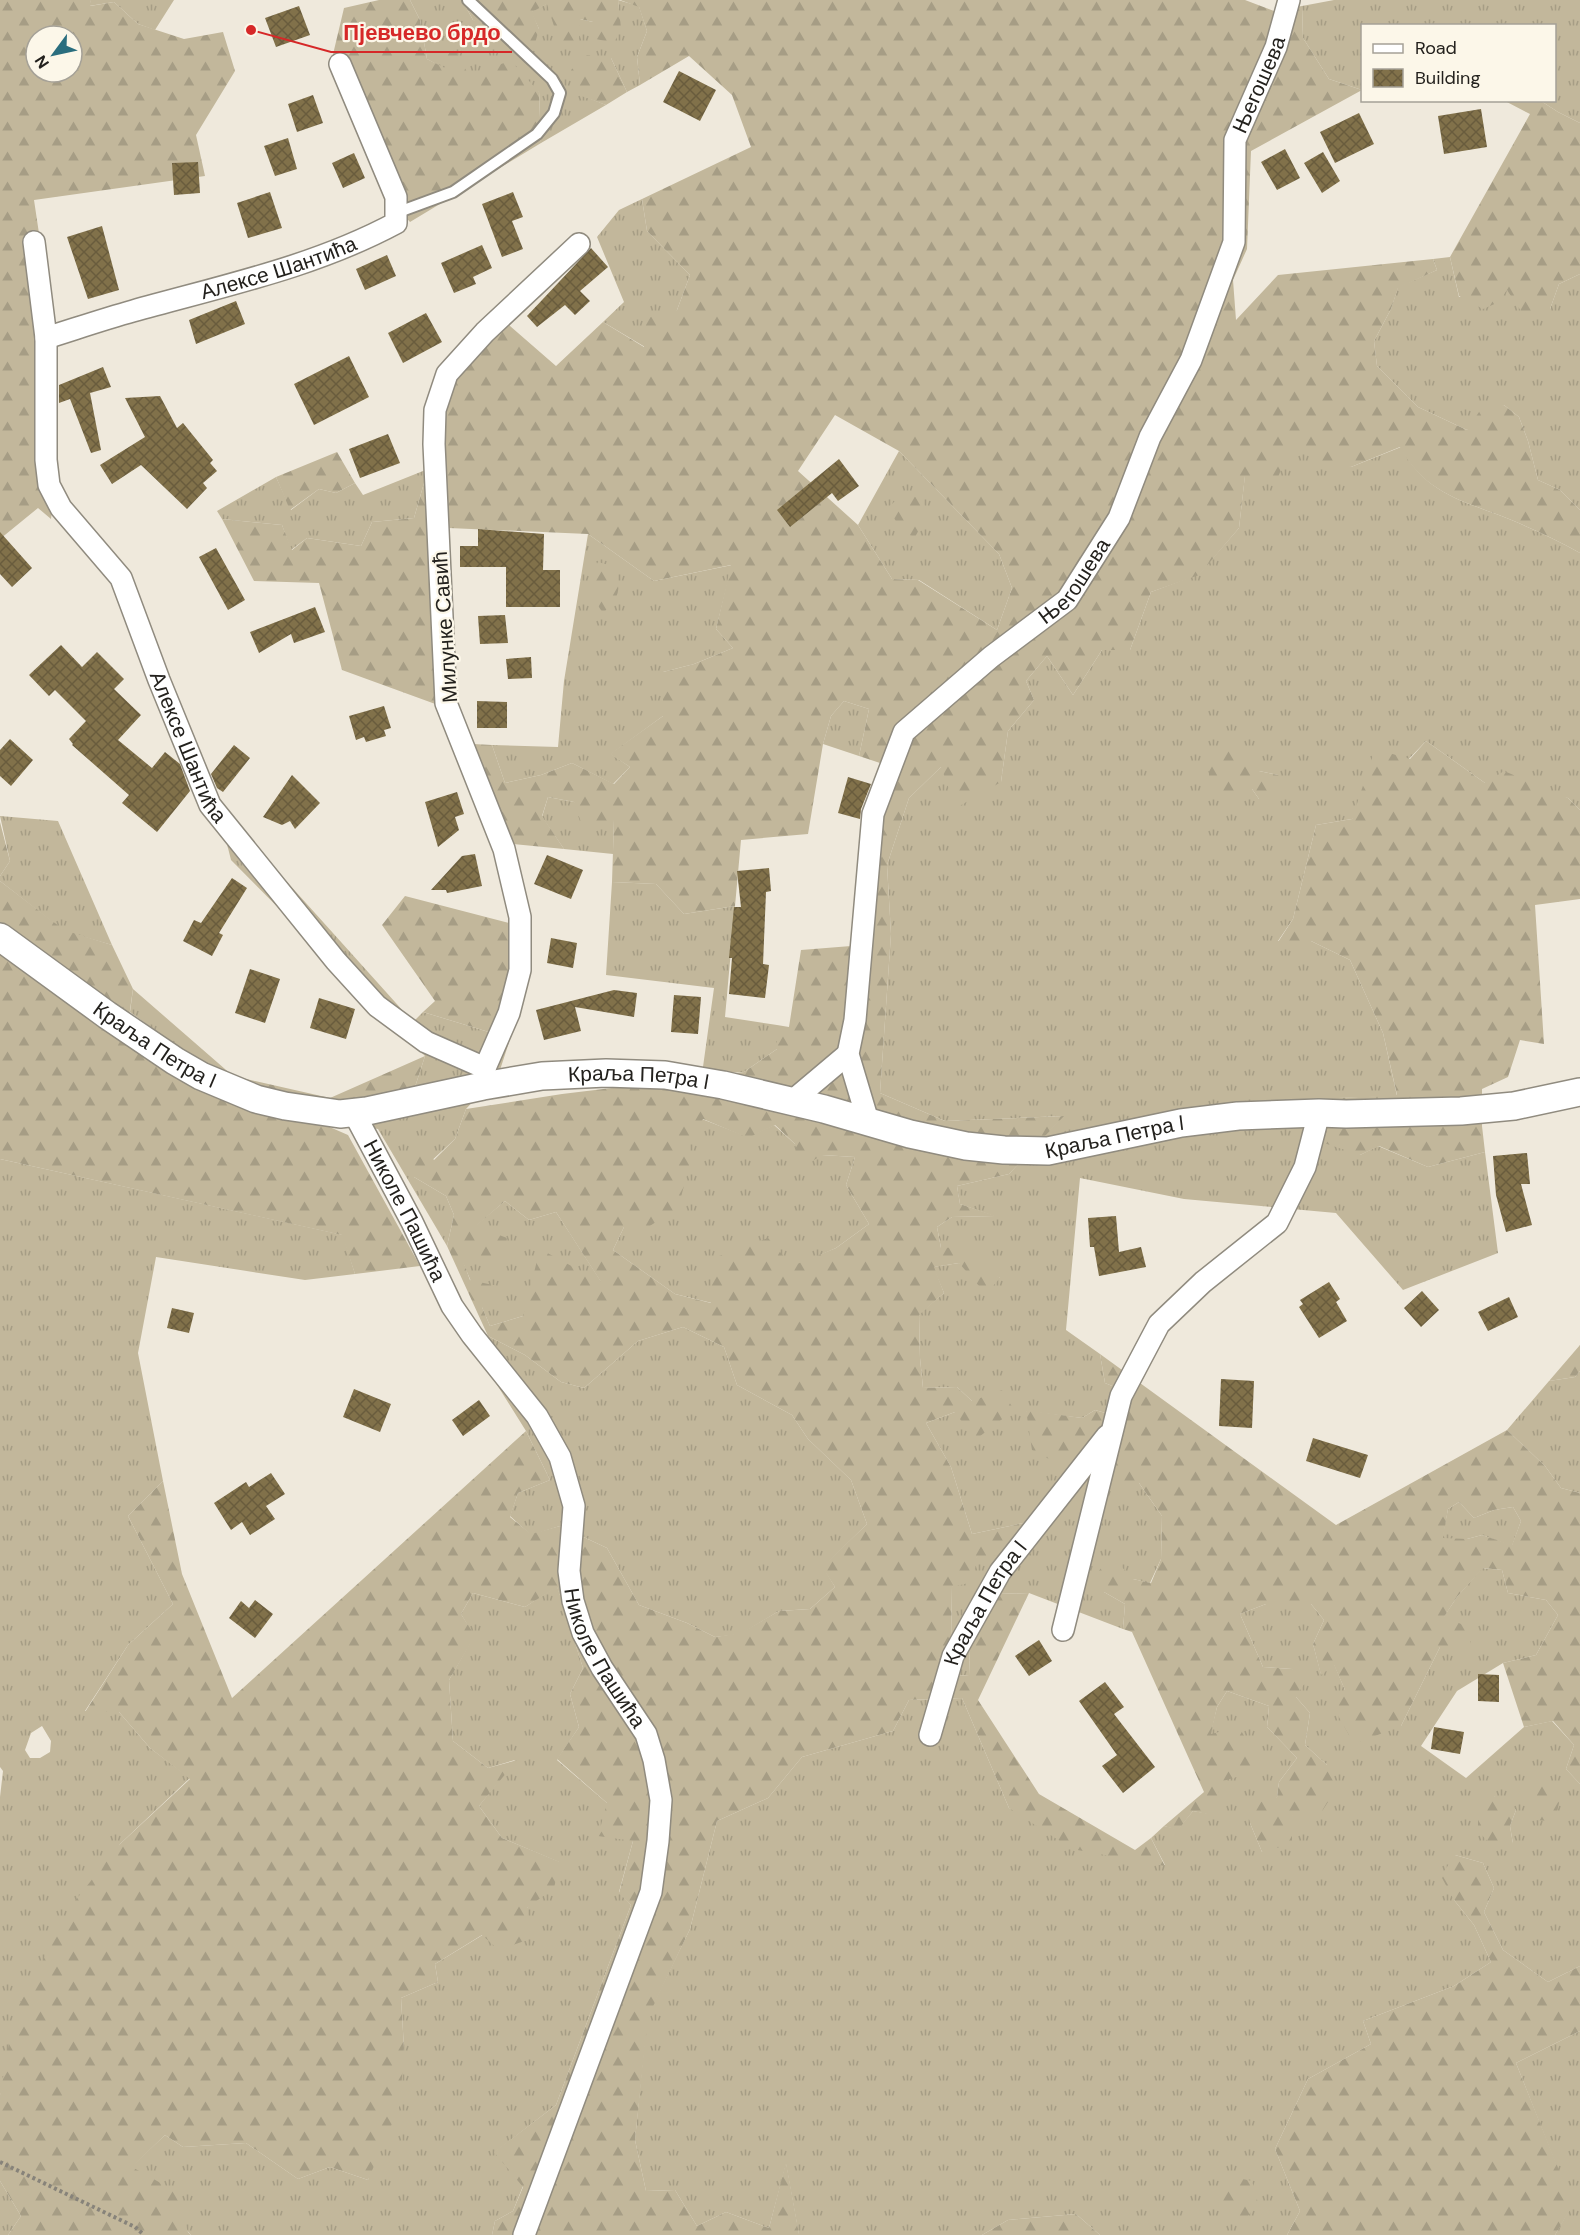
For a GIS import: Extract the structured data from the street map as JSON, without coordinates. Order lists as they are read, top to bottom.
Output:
{
  "streets": {
    "street": [
      "Његошева",
      "Алексе Шантића",
      "Милунке Савић",
      "Краља Петра I",
      "Николе Пашића"
    ]
  },
  "crossings": [
    ["Његошева", "Краља Петра I"],
    ["Алексе Шантића", "Милунке Савић"],
    ["Алексе Шантића", "Краља Петра I"],
    ["Милунке Савић", "Краља Петра I"],
    ["Краља Петра I", "Николе Пашића"]
  ],
  "places": ["Пјевчево брдо"],
  "legend": ["Road", "Building"],
  "north": "bottom left"
}
